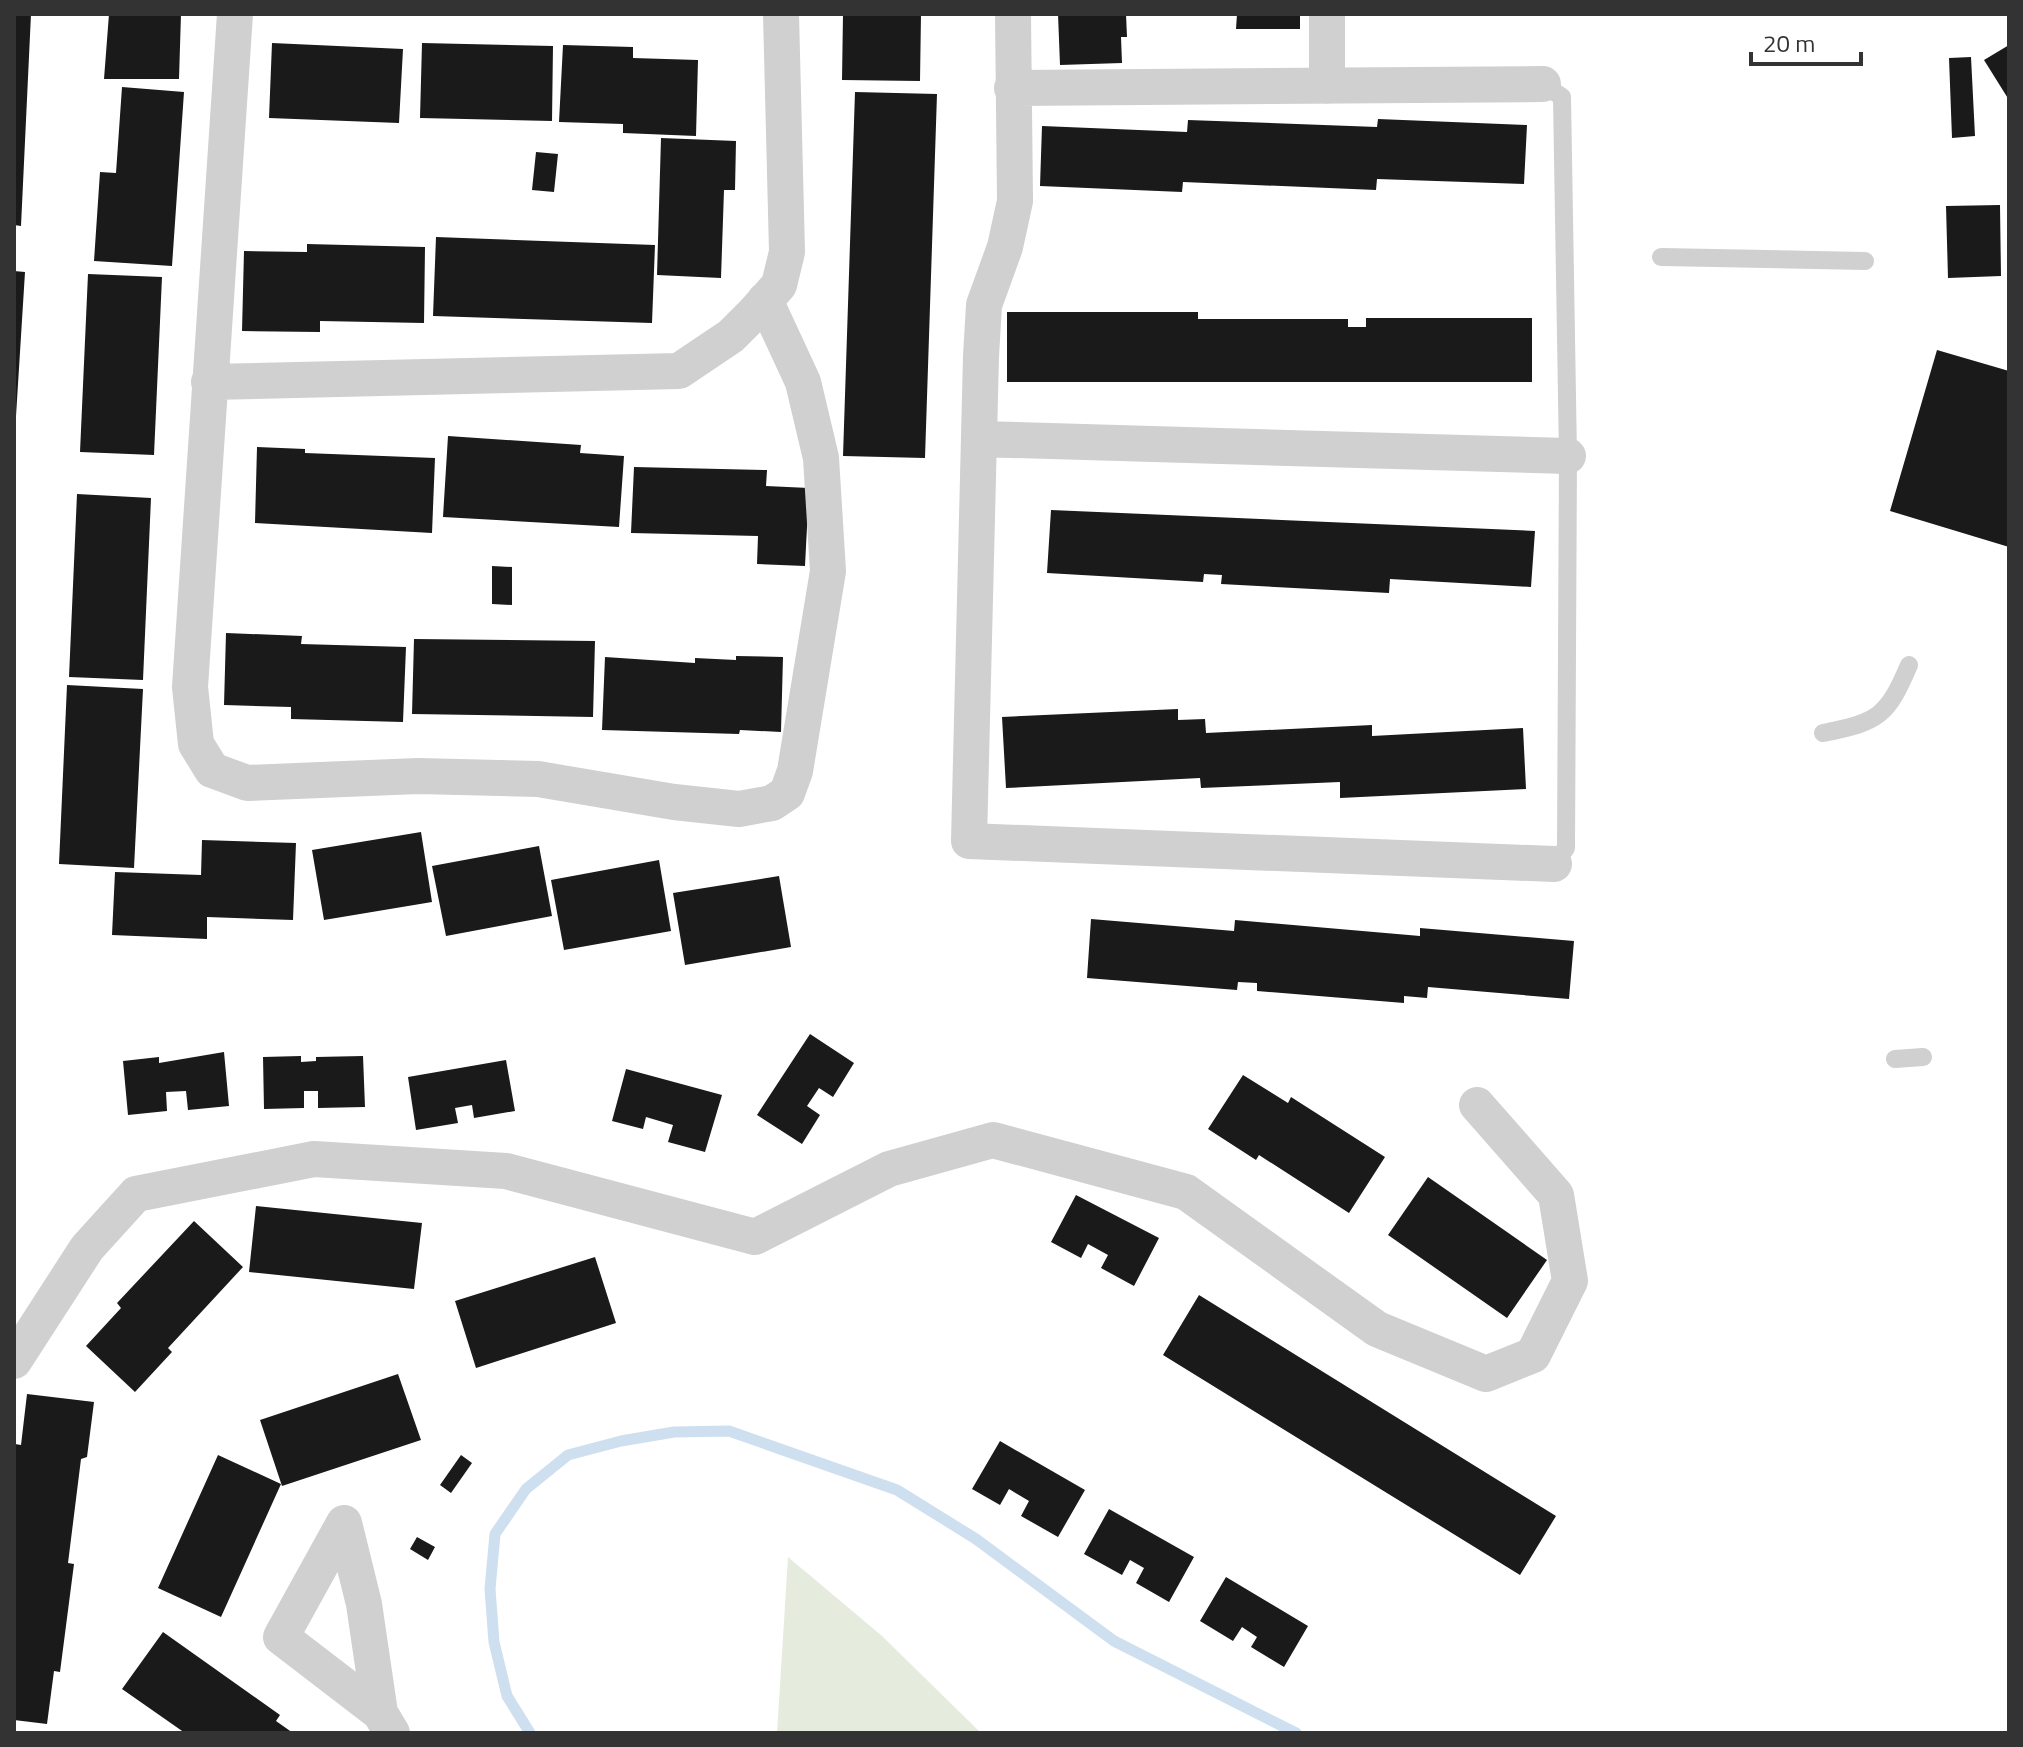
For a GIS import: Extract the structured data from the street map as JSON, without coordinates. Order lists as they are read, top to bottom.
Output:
{
  "scale_bar": "20 m"
}
